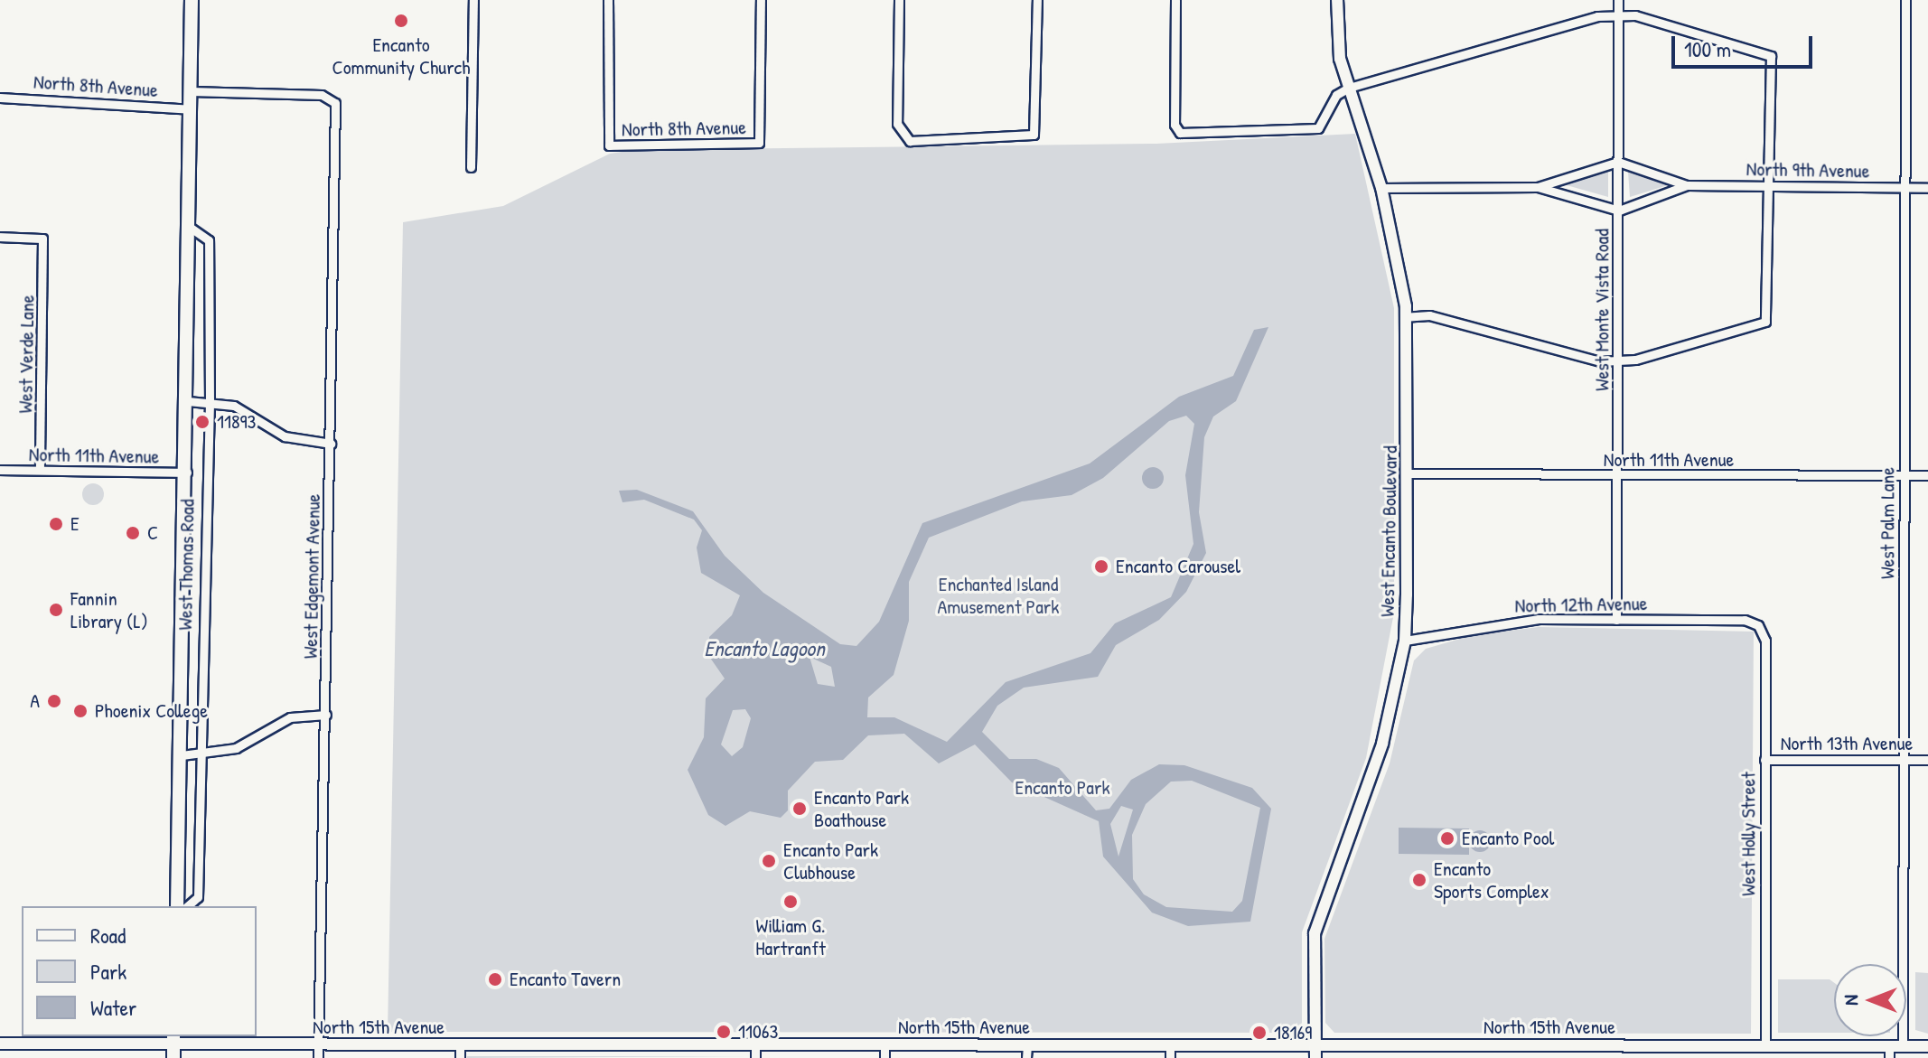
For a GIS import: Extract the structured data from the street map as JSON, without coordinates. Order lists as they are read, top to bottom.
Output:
{
  "streets": {
    "main road": ["West Thomas Road"],
    "street": [
      "North 8th Avenue",
      "North 9th Avenue",
      "West Monte Vista Road",
      "West Verde Lane",
      "North 11th Avenue",
      "West Palm Lane",
      "West Encanto Boulevard",
      "West Edgemont Avenue",
      "North 12th Avenue",
      "North 13th Avenue",
      "West Holly Street",
      "North 15th Avenue"
    ]
  },
  "crossings": [
    ["North 8th Avenue", "West Thomas Road"],
    ["North 9th Avenue", "West Monte Vista Road"],
    ["North 9th Avenue", "West Palm Lane"],
    ["West Monte Vista Road", "North 11th Avenue"],
    ["West Monte Vista Road", "North 12th Avenue"],
    ["West Verde Lane", "North 11th Avenue"],
    ["North 11th Avenue", "West Palm Lane"],
    ["North 11th Avenue", "West Encanto Boulevard"],
    ["North 11th Avenue", "West Thomas Road"],
    ["West Palm Lane", "North 13th Avenue"],
    ["West Palm Lane", "North 15th Avenue"],
    ["West Encanto Boulevard", "North 12th Avenue"],
    ["West Encanto Boulevard", "North 15th Avenue"],
    ["West Thomas Road", "West Edgemont Avenue"],
    ["West Edgemont Avenue", "North 15th Avenue"],
    ["North 12th Avenue", "West Holly Street"],
    ["North 13th Avenue", "West Holly Street"],
    ["West Holly Street", "North 15th Avenue"]
  ],
  "water": ["Encanto Lagoon"],
  "parks": ["Enchanted Island Amusement Park", "Encanto Park"],
  "places": [
    "Encanto Community Church",
    "11893",
    "E",
    "C",
    "Encanto Carousel",
    "Fannin Library (L)",
    "A",
    "Phoenix College",
    "Encanto Park Boathouse",
    "Encanto Pool",
    "Encanto Park Clubhouse",
    "Encanto Sports Complex",
    "William G. Hartranft",
    "Encanto Tavern",
    "11063",
    "18169"
  ],
  "legend": ["Road", "Park", "Water"],
  "scale_bar": "100 m",
  "north": "left"
}
